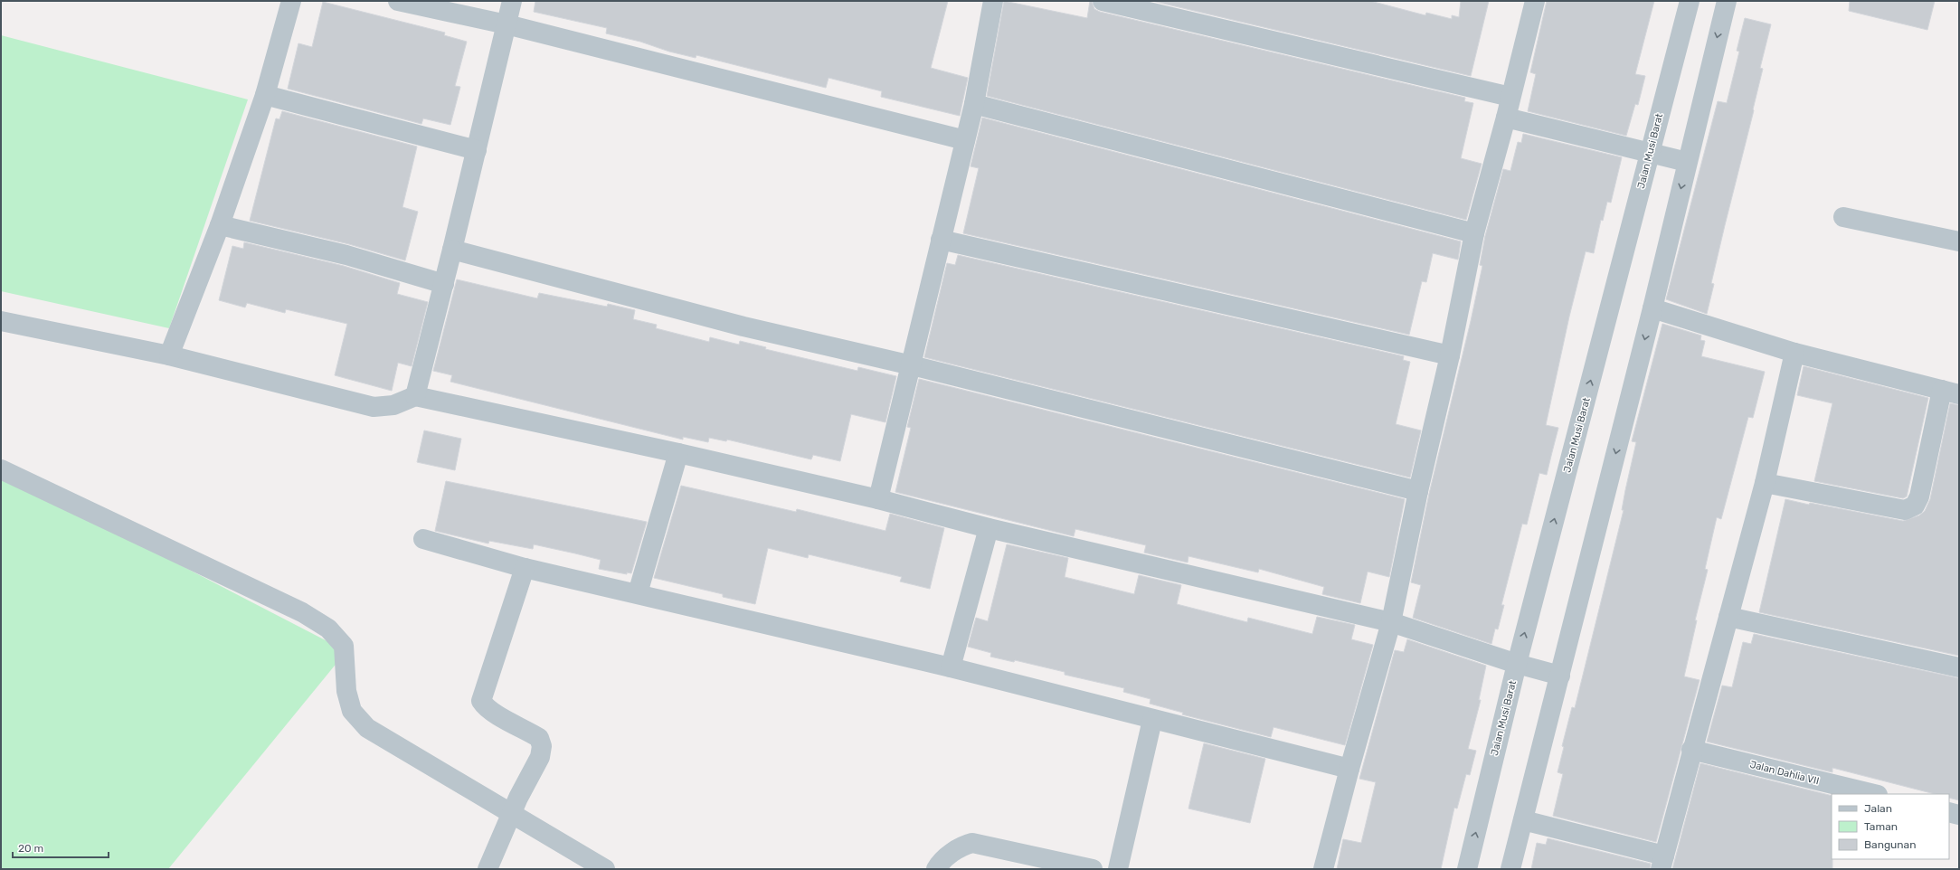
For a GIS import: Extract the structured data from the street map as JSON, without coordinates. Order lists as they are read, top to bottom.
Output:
{
  "streets": {
    "street": ["Jalan Musi Barat", "Jalan Dahlia VII"]
  },
  "legend": ["Jalan", "Taman", "Bangunan"],
  "scale_bar": "20 m"
}
